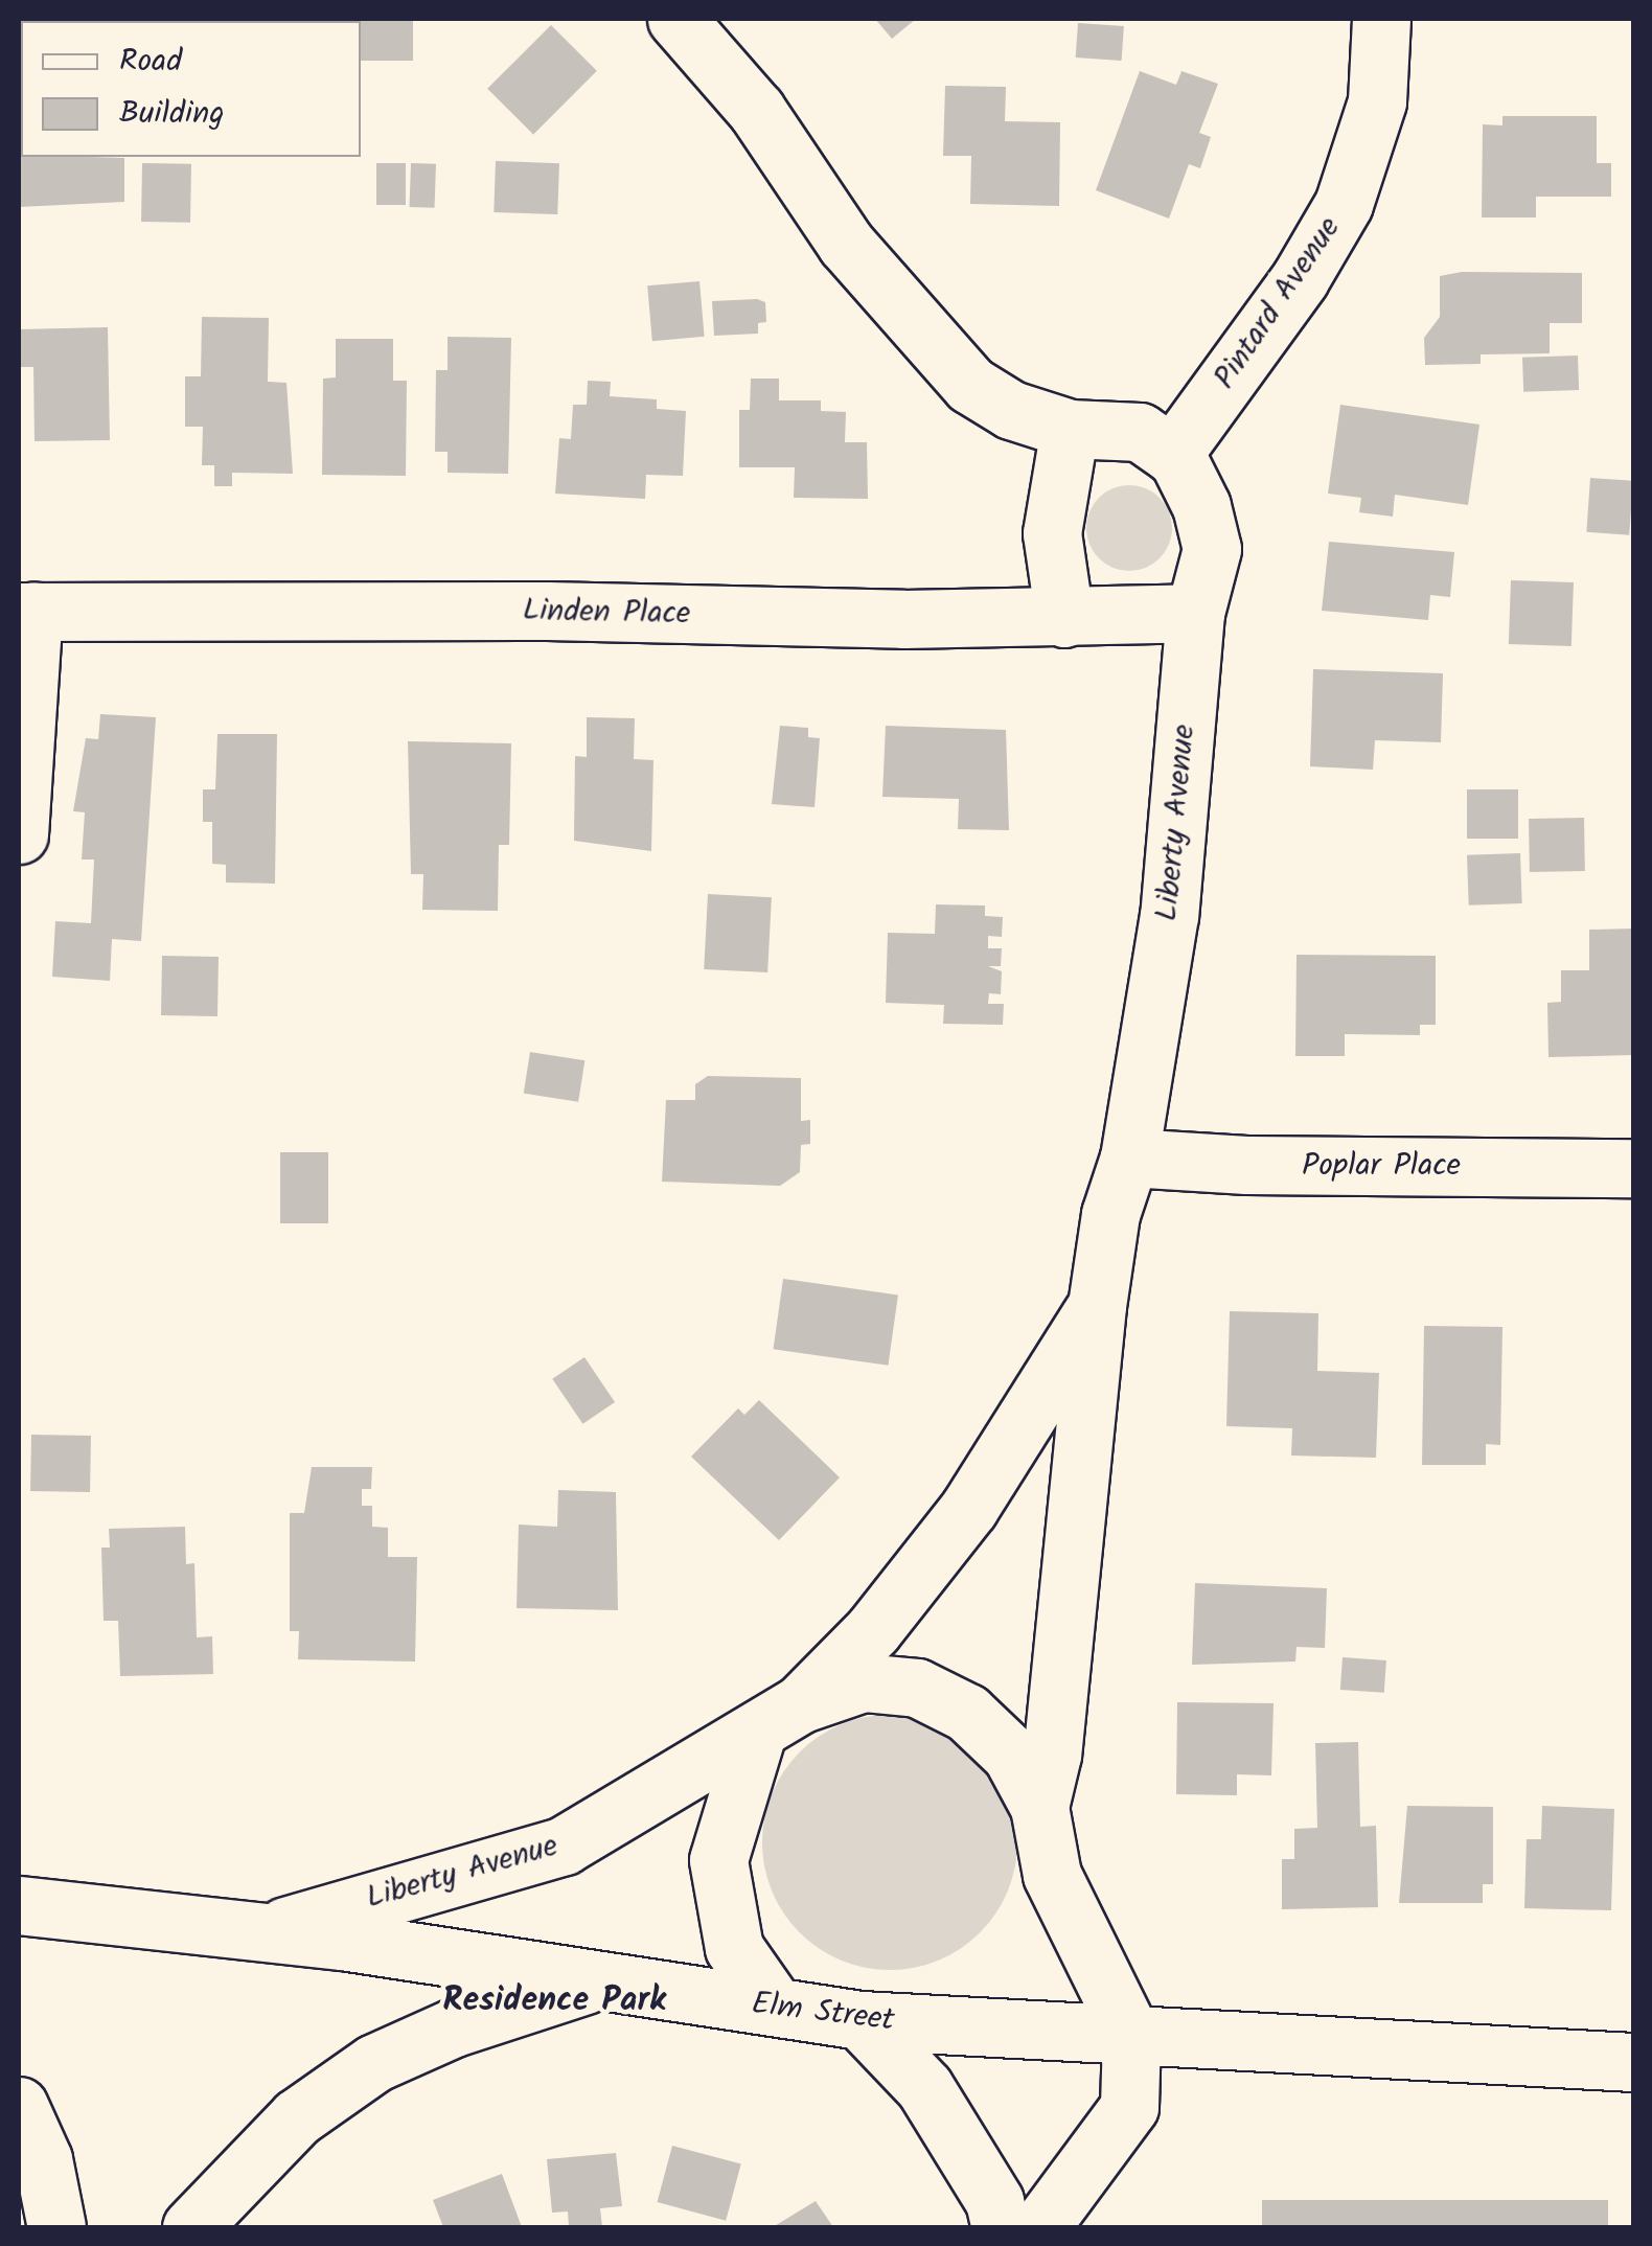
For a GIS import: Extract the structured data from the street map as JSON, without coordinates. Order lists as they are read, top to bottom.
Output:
{
  "streets": {
    "street": [
      "Pintard Avenue",
      "Linden Place",
      "Liberty Avenue",
      "Poplar Place",
      "Elm Street"
    ]
  },
  "crossings": [
    ["Pintard Avenue", "Linden Place"],
    ["Pintard Avenue", "Liberty Avenue"],
    ["Linden Place", "Liberty Avenue"],
    ["Liberty Avenue", "Poplar Place"],
    ["Liberty Avenue", "Elm Street"]
  ],
  "districts": ["Residence Park"],
  "legend": ["Road", "Building"]
}
